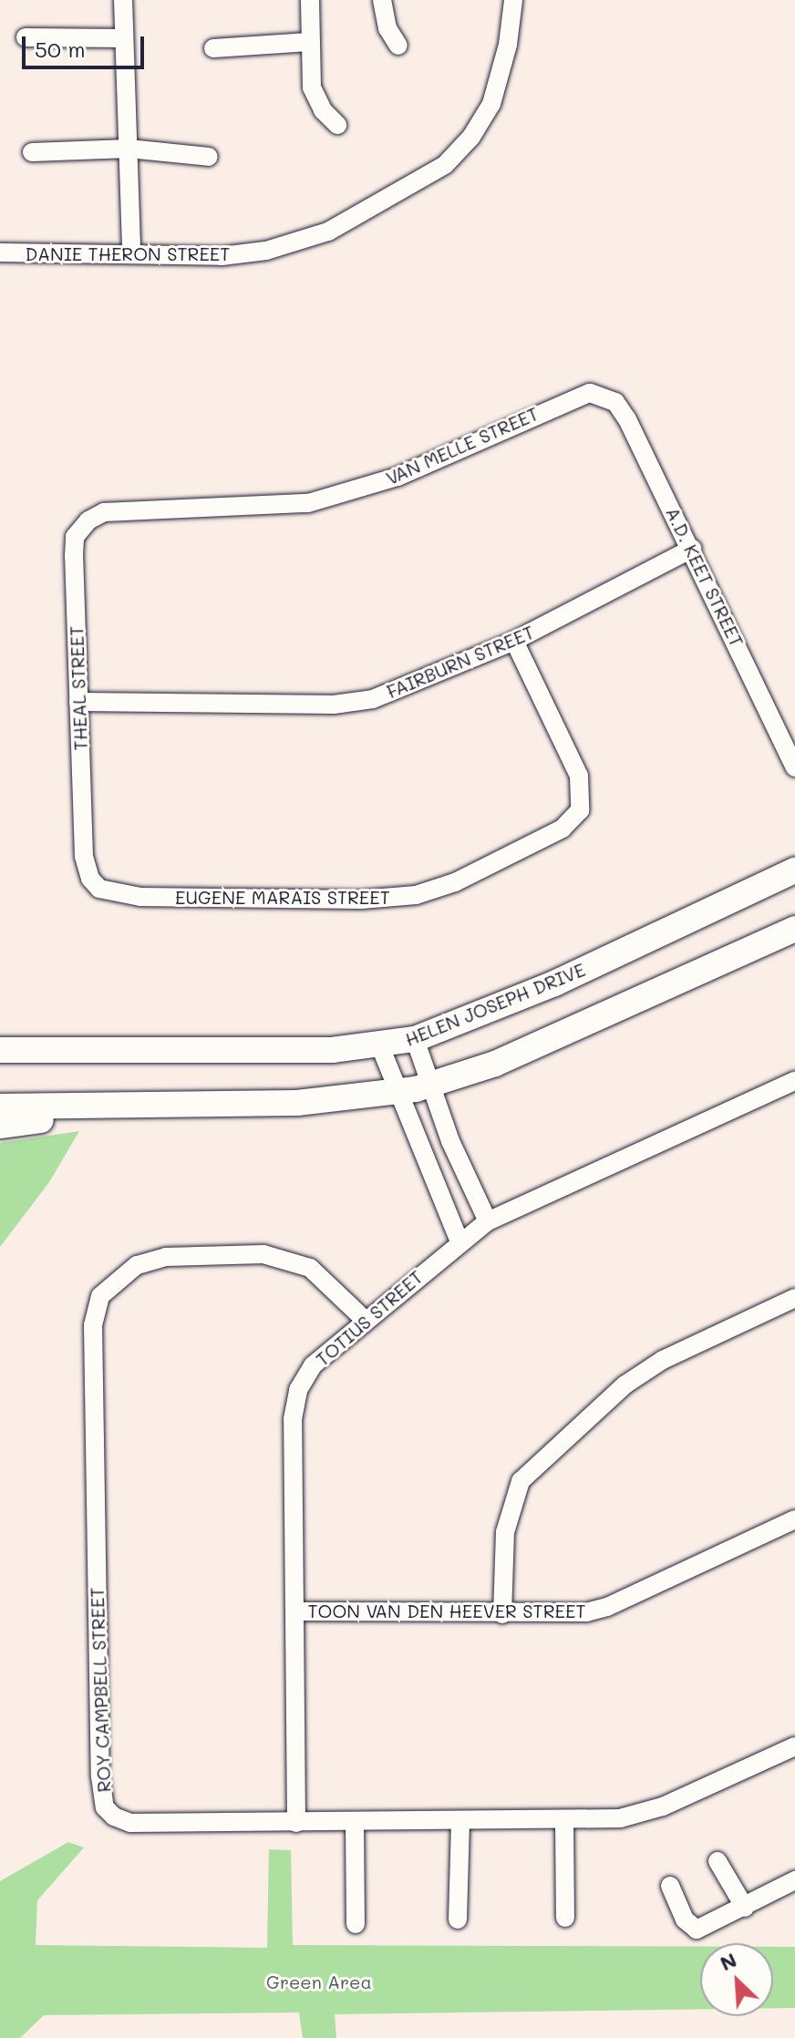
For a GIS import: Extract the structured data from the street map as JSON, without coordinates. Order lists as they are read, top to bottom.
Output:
{
  "streets": {
    "street": [
      "DANIE THERON STREET",
      "VAN MELLE STREET",
      "A.D. KEET STREET",
      "FAIRBURN STREET",
      "THEAL STREET",
      "EUGENE MARAIS STREET",
      "HELEN JOSEPH DRIVE",
      "TOTIUS STREET",
      "TOON VAN DEN HEEVER STREET",
      "ROY CAMPBELL STREET"
    ]
  },
  "crossings": [
    ["VAN MELLE STREET", "A.D. KEET STREET"],
    ["VAN MELLE STREET", "THEAL STREET"],
    ["A.D. KEET STREET", "FAIRBURN STREET"],
    ["FAIRBURN STREET", "THEAL STREET"],
    ["FAIRBURN STREET", "EUGENE MARAIS STREET"],
    ["THEAL STREET", "EUGENE MARAIS STREET"],
    ["TOTIUS STREET", "TOON VAN DEN HEEVER STREET"],
    ["TOTIUS STREET", "ROY CAMPBELL STREET"]
  ],
  "parks": ["Green Area"],
  "scale_bar": "50 m",
  "north": "top left"
}
